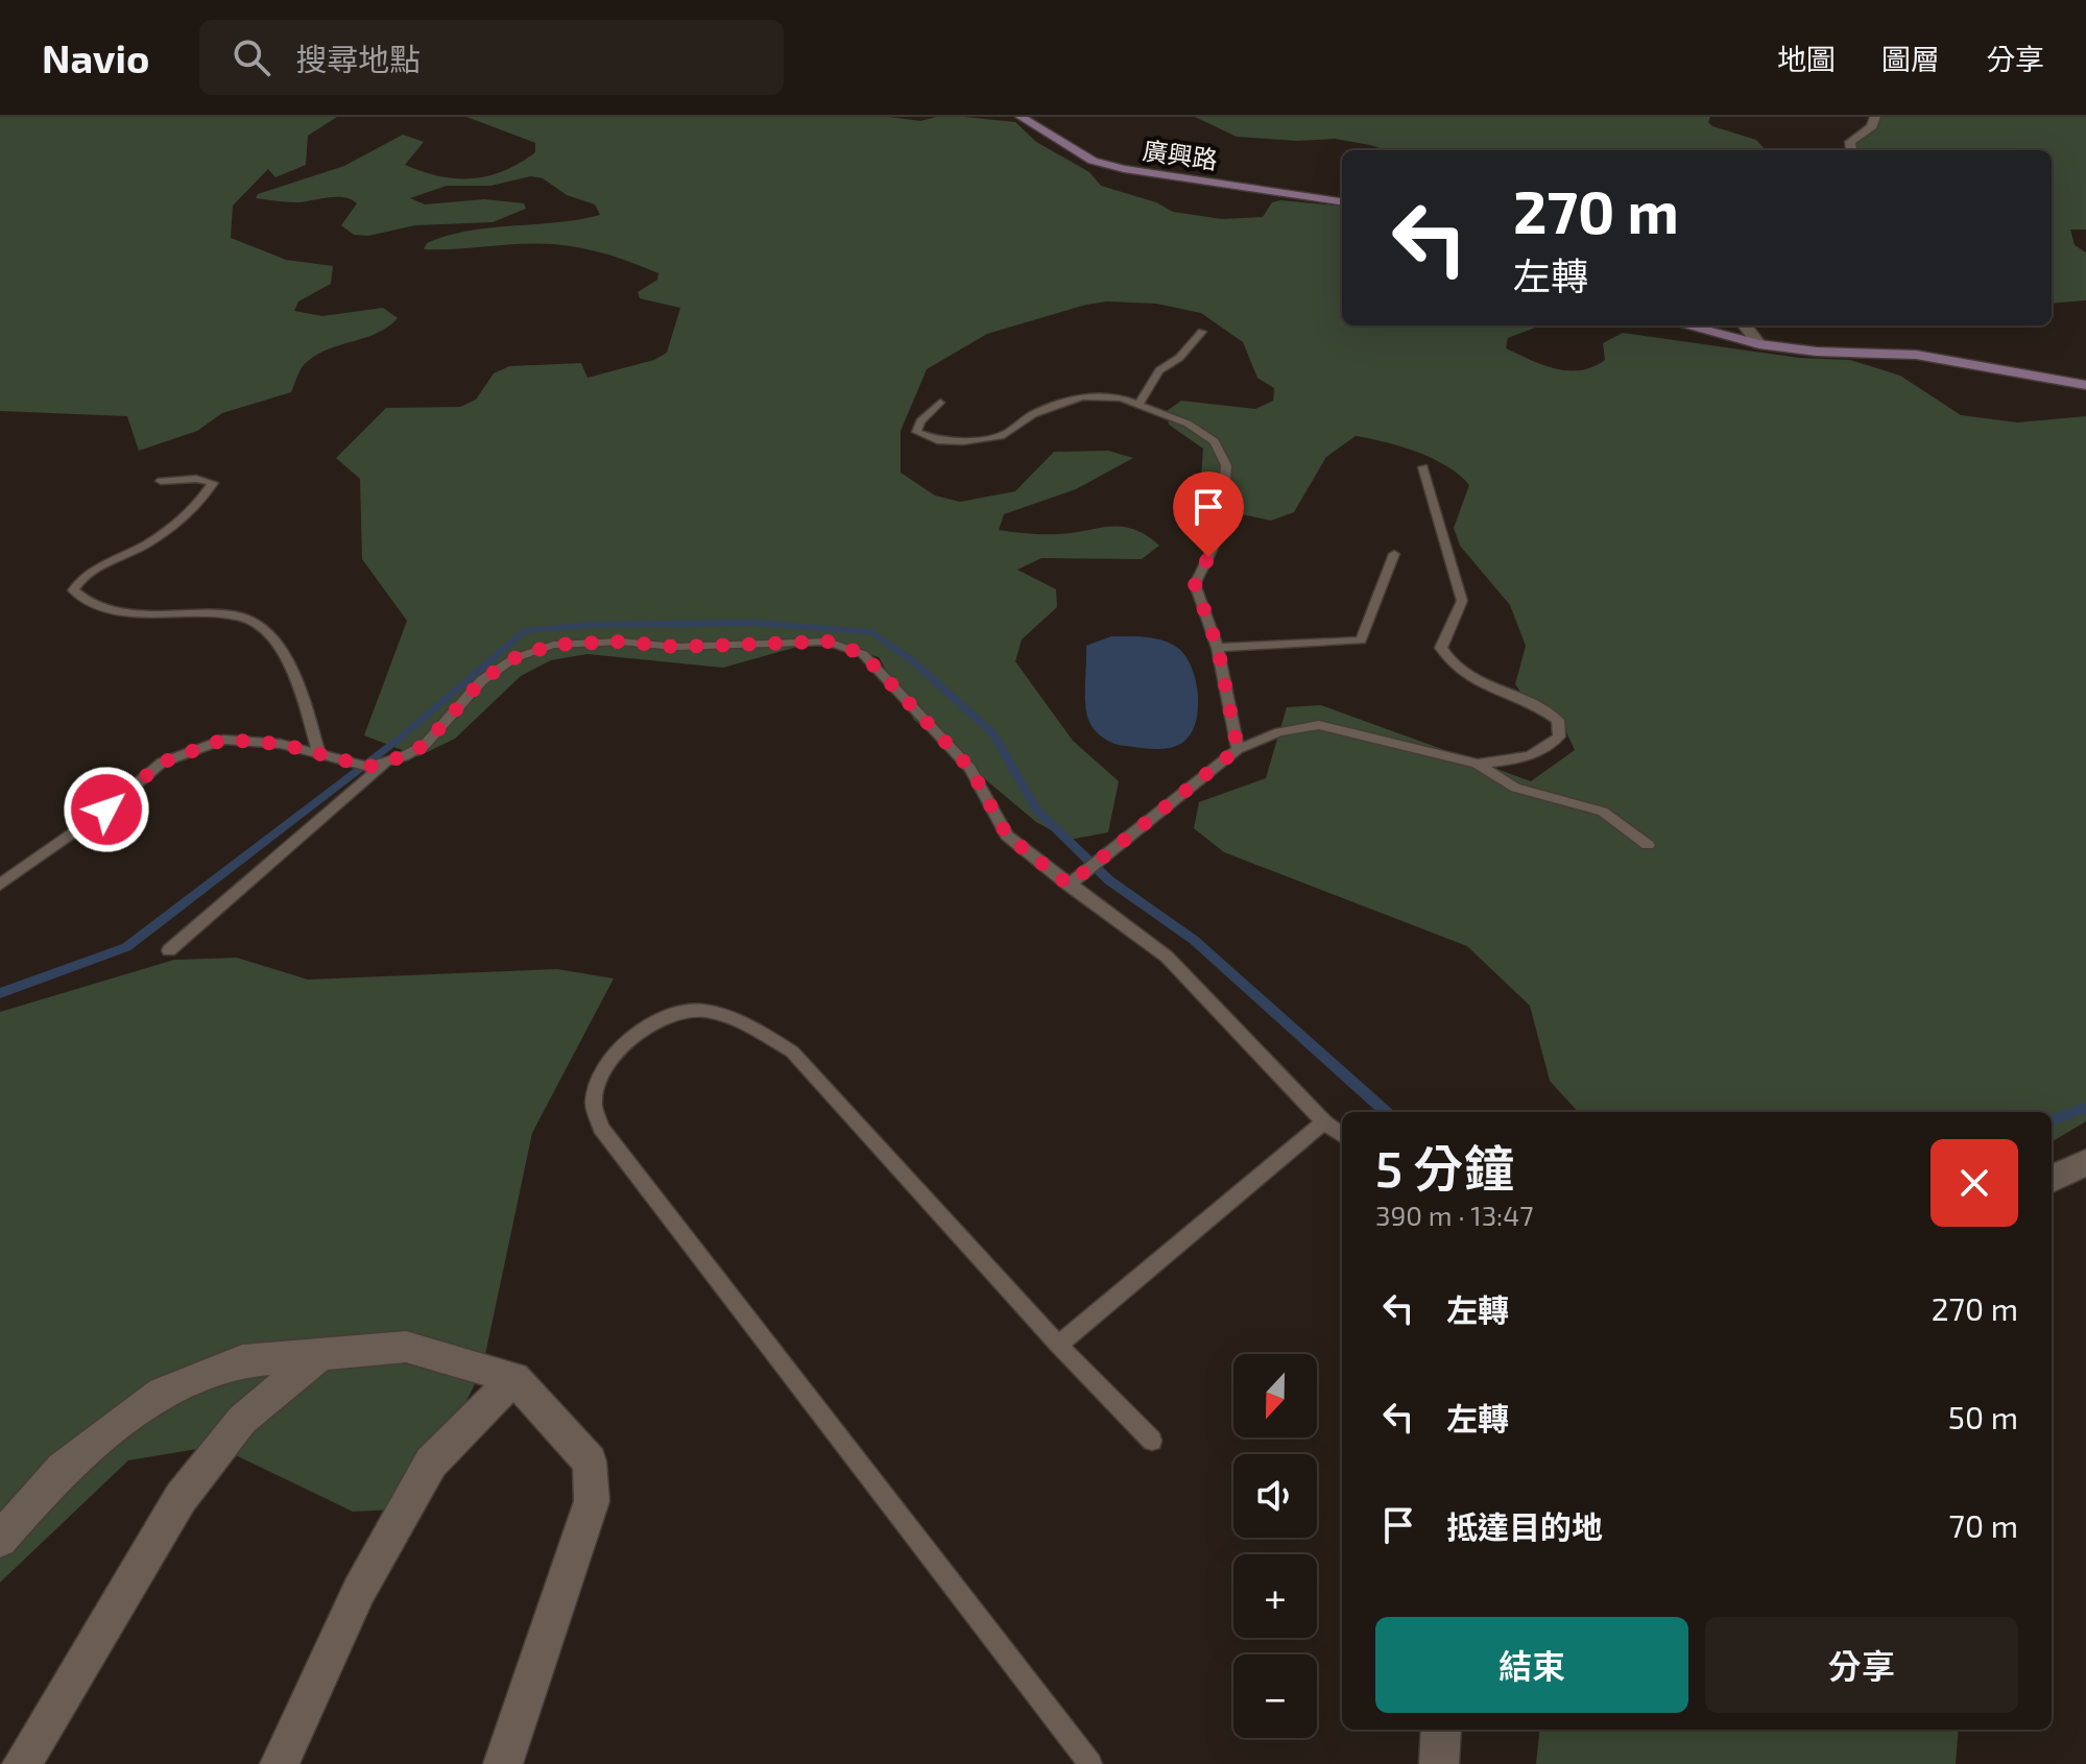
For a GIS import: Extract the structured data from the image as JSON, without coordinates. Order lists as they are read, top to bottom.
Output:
{
  "streets": {
    "street": ["廣興路"]
  },
  "north": "bottom",
  "page": {
    "header": "Navio",
    "search": "搜尋地點",
    "nav": ["地圖", "圖層", "分享"],
    "turn": ["270 m", "左轉"],
    "heading": ["5 分鐘", "390 m · 13:47"],
    "list": [
      {
        "name": "左轉",
        "value": "270 m"
      },
      {
        "name": "左轉",
        "value": "50 m"
      },
      {
        "name": "抵達目的地",
        "value": "70 m"
      }
    ],
    "map_buttons": ["+", "−"],
    "buttons": ["結束", "分享"]
  }
}
